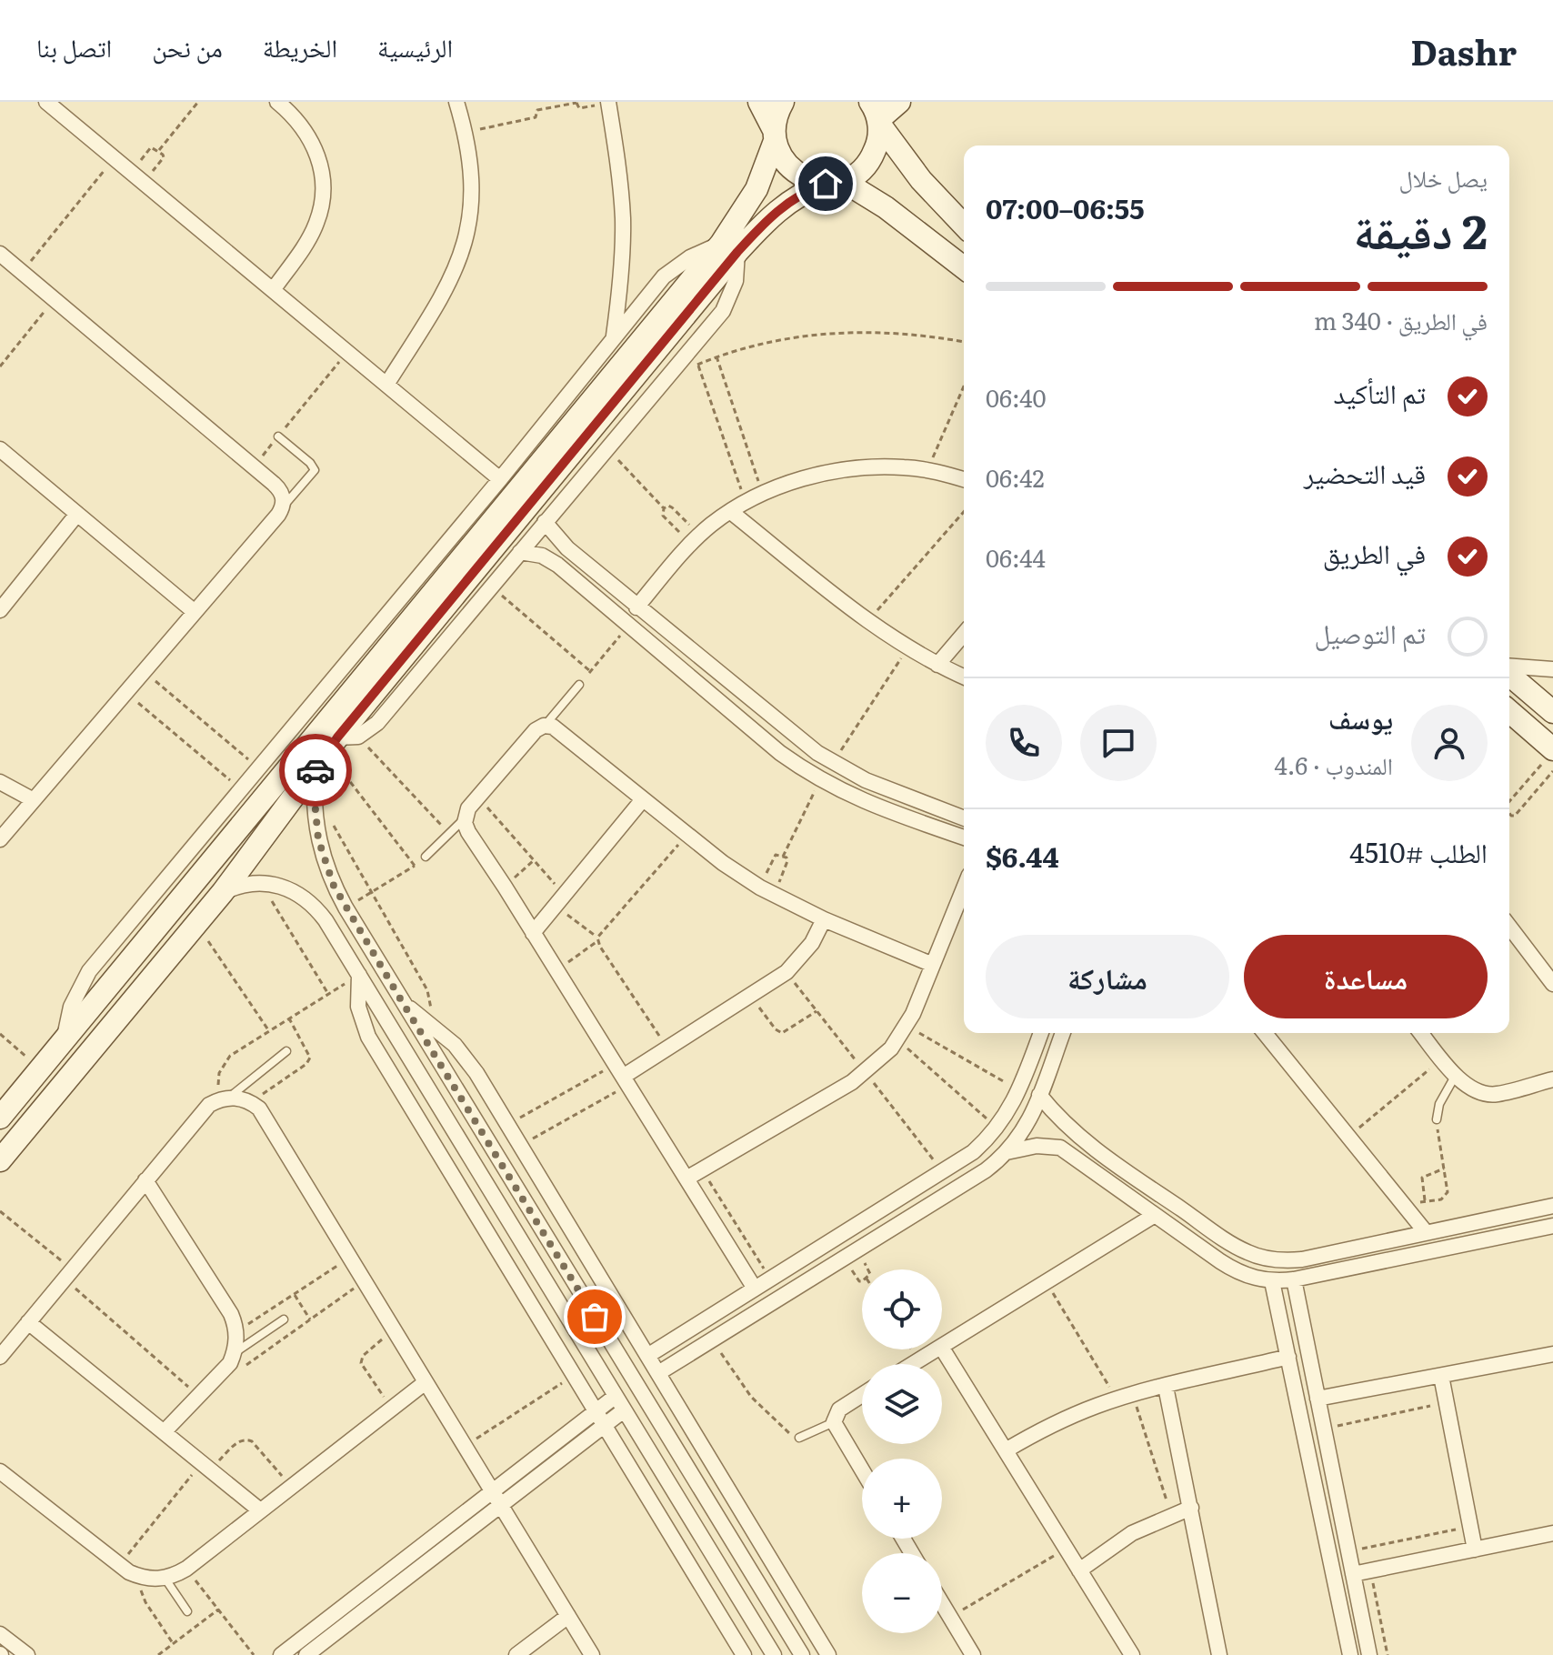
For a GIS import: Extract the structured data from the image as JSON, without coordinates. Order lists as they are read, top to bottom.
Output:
{
  "page": {
    "header": "Dashr",
    "nav": [
      "الرئيسية",
      "الخريطة",
      "من نحن",
      "اتصل بنا"
    ],
    "heading": ["2 دقيقة", "يصل خلال", "06:55–07:00"],
    "panel": [
      "يوسف",
      "المندوب · 4.6",
      "الطلب #4510",
      "$6.44"
    ],
    "bar": "في الطريق · 340 m",
    "list": [
      ["تم التأكيد", "06:40"],
      ["قيد التحضير", "06:42"],
      ["في الطريق", "06:44"],
      "تم التوصيل"
    ],
    "buttons": ["مساعدة", "مشاركة"],
    "map_buttons": ["+", "−"]
  }
}
